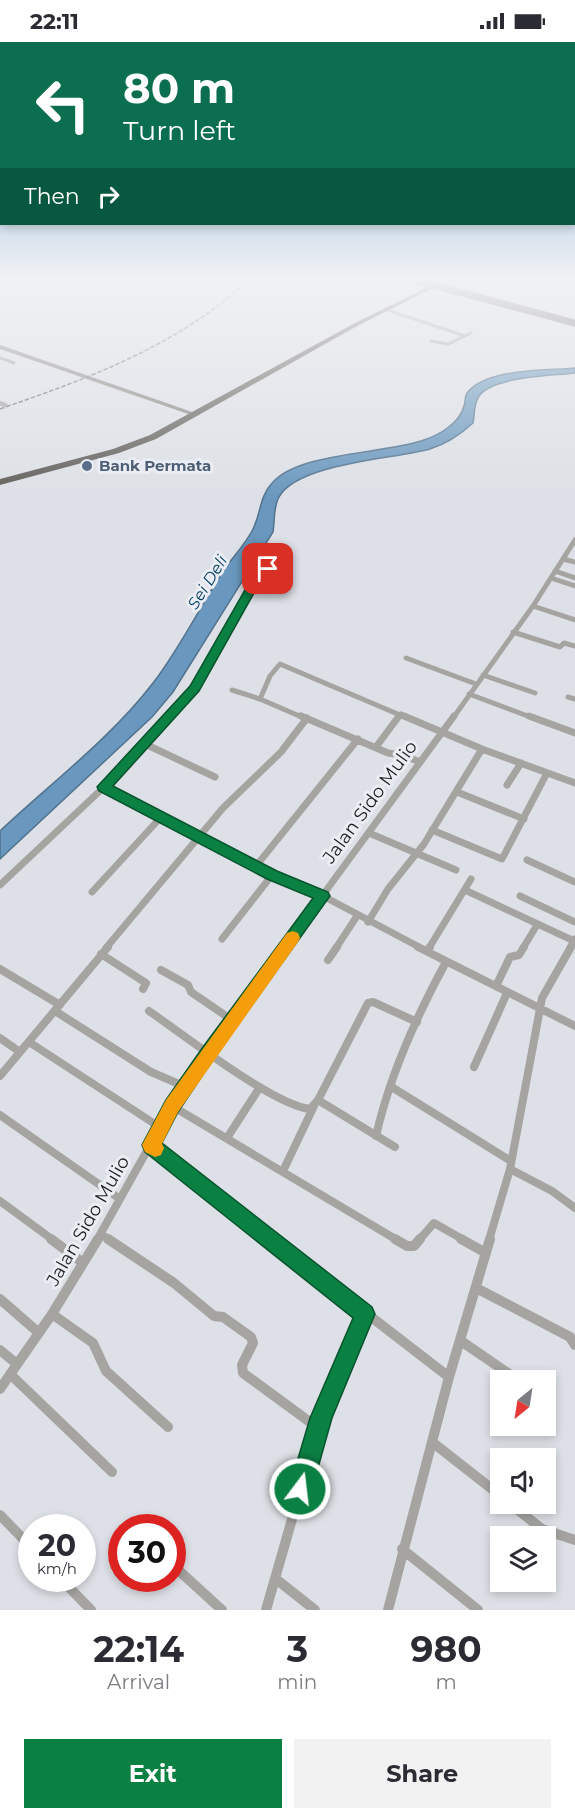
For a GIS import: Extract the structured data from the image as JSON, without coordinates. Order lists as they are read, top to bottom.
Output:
{
  "streets": {
    "street": ["Jalan Sido Mulio"]
  },
  "water": ["Sei Deli"],
  "places": ["Bank Permata"],
  "north": "bottom left",
  "page": {
    "status": "22:11",
    "turn": ["80 m", "Turn left"],
    "then": "Then",
    "speed": "20 km/h",
    "limit": "30",
    "eta": [
      "22:14",
      "Arrival",
      "3",
      "min",
      "980",
      "m"
    ],
    "buttons": ["Exit", "Share"]
  }
}
